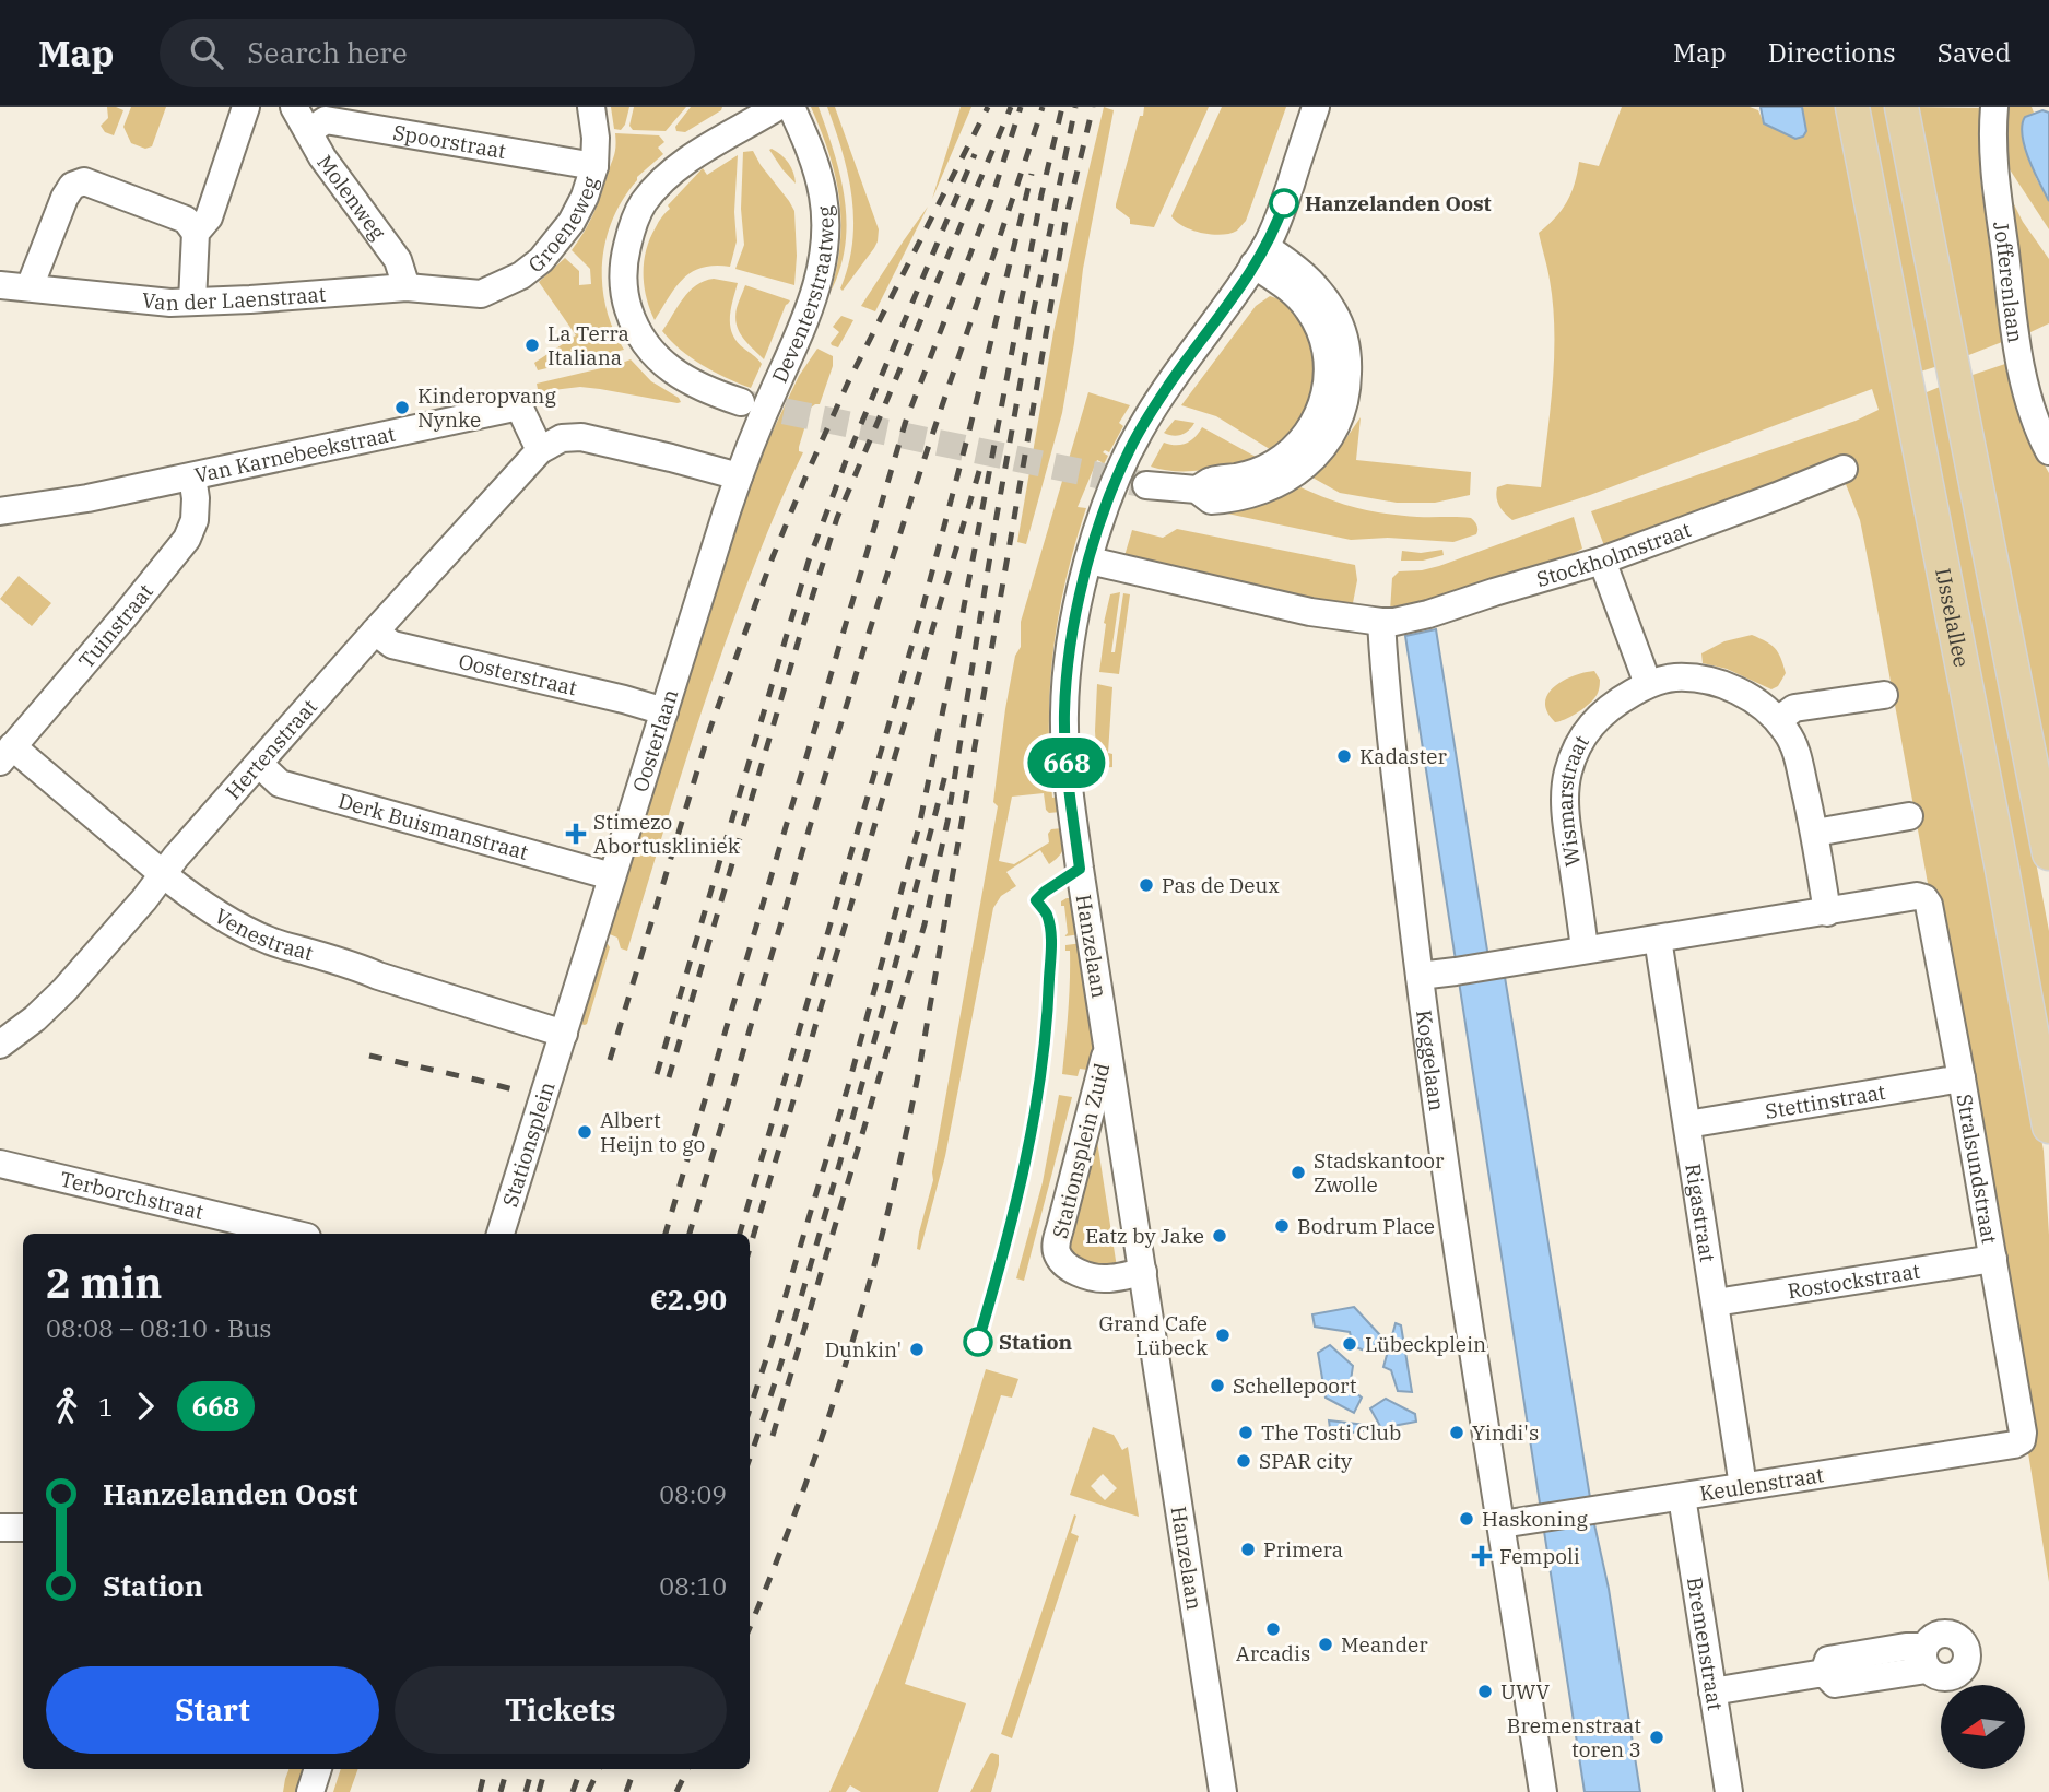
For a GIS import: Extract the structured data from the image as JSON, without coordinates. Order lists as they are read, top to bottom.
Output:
{
  "streets": {
    "main road": ["IJsselallee"],
    "street": [
      "Spoorstraat",
      "Molenweg",
      "Groeneweg",
      "Jofferenlaan",
      "Deventerstraatweg",
      "Van der Laenstraat",
      "Van Karnebeekstraat",
      "Stockholmstraat",
      "Tuinstraat",
      "Oosterstraat",
      "Oosterlaan",
      "Hertenstraat",
      "Wismarstraat",
      "Derk Buismanstraat",
      "Venestraat",
      "Hanzelaan",
      "Koggelaan",
      "Stettinstraat",
      "Stationsplein",
      "Stationsplein Zuid",
      "Stralsundstraat",
      "Terborchstraat",
      "Rigastraat",
      "Rostockstraat",
      "Keulenstraat",
      "Bremenstraat"
    ]
  },
  "crossings": [
    ["Spoorstraat", "Molenweg"],
    ["Spoorstraat", "Groeneweg"],
    ["Molenweg", "Van der Laenstraat"],
    ["Groeneweg", "Van der Laenstraat"],
    ["Deventerstraatweg", "Oosterlaan"],
    ["Van Karnebeekstraat", "Tuinstraat"],
    ["Van Karnebeekstraat", "Hertenstraat"],
    ["Stockholmstraat", "Koggelaan"],
    ["Tuinstraat", "Venestraat"],
    ["Oosterstraat", "Oosterlaan"],
    ["Oosterstraat", "Hertenstraat"],
    ["Oosterlaan", "Derk Buismanstraat"],
    ["Oosterlaan", "Venestraat"],
    ["Oosterlaan", "Stationsplein"],
    ["Hertenstraat", "Derk Buismanstraat"],
    ["Hertenstraat", "Venestraat"],
    ["Wismarstraat", "Stralsundstraat"],
    ["Venestraat", "Stationsplein"],
    ["Hanzelaan", "Stationsplein Zuid"],
    ["Koggelaan", "Keulenstraat"],
    ["Stettinstraat", "Stralsundstraat"],
    ["Stettinstraat", "Rigastraat"],
    ["Stralsundstraat", "Rostockstraat"],
    ["Stralsundstraat", "Keulenstraat"],
    ["Rigastraat", "Rostockstraat"],
    ["Rigastraat", "Keulenstraat"],
    ["Keulenstraat", "Bremenstraat"]
  ],
  "places": {
    "other": [
      "Hanzelanden Oost",
      "La Terra Italiana",
      "Kinderopvang Nynke",
      "Kadaster",
      "Pas de Deux",
      "Albert Heijn to go",
      "Stadskantoor Zwolle",
      "Bodrum Place",
      "Eatz by Jake",
      "Grand Cafe Lübeck",
      "Station",
      "Lübeckplein",
      "Dunkin'",
      "Schellepoort",
      "The Tosti Club",
      "Yindi's",
      "SPAR city",
      "Haskoning",
      "Primera",
      "Arcadis",
      "Meander",
      "UWV",
      "Bremenstraat toren 3"
    ],
    "health": ["Stimezo Abortuskliniek", "Fempoli"]
  },
  "lines": ["bus line 668"],
  "north": "left",
  "page": {
    "header": "Map",
    "search": "Search here",
    "nav": ["Map", "Directions", "Saved"],
    "on_map": "668",
    "heading": ["2 min", "08:08 – 08:10 · Bus", "€2.90"],
    "legs": ["1", "668"],
    "list": [
      {
        "name": "Hanzelanden Oost",
        "value": "08:09"
      },
      {
        "name": "Station",
        "value": "08:10"
      }
    ],
    "buttons": ["Start", "Tickets"]
  }
}
